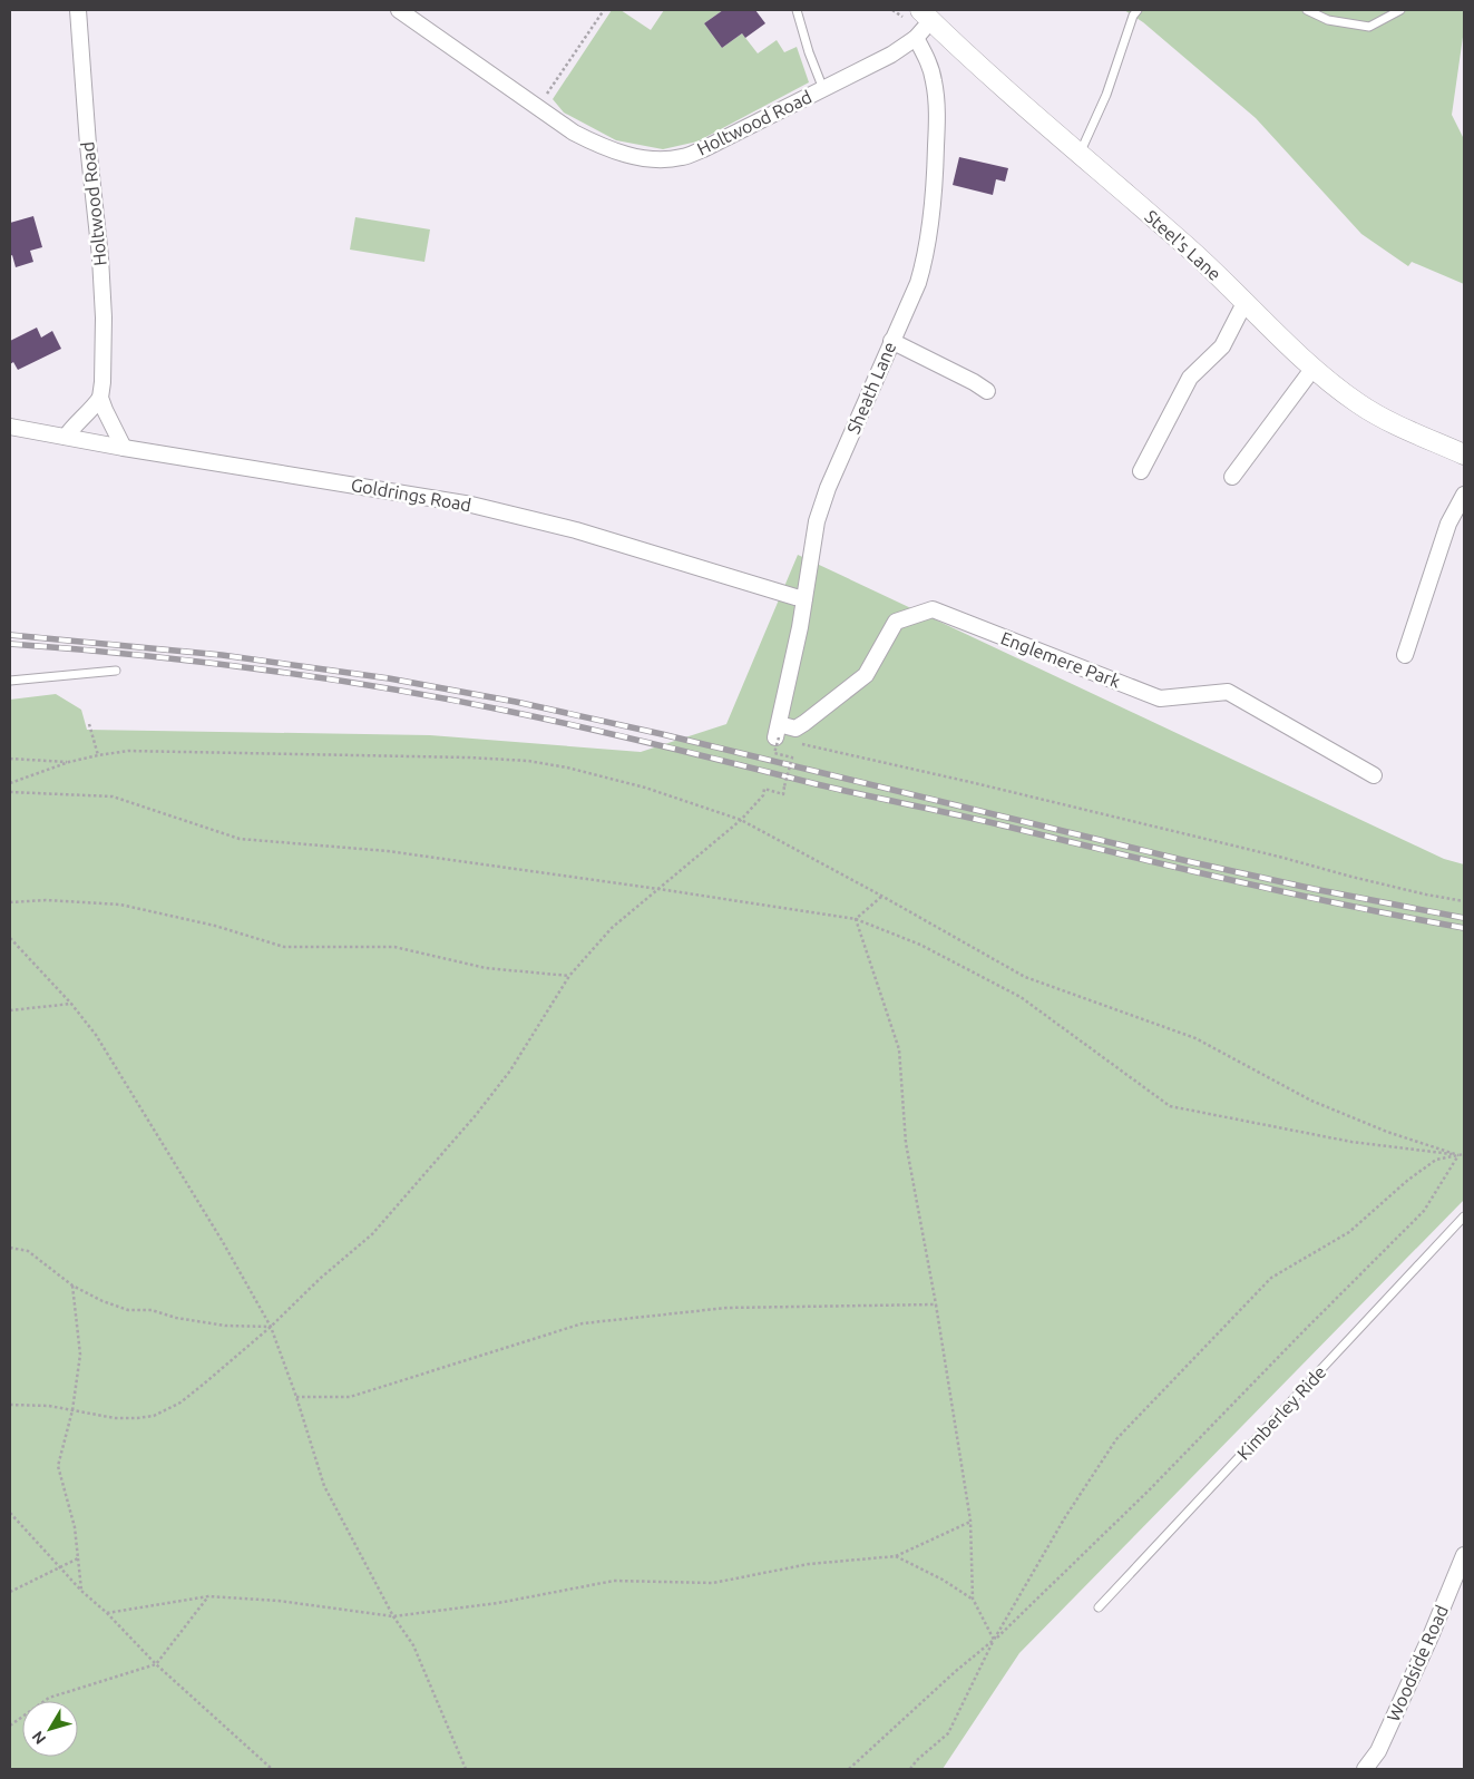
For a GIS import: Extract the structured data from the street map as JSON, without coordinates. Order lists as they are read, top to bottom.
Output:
{
  "streets": {
    "street": [
      "Holtwood Road",
      "Steel's Lane",
      "Sheath Lane",
      "Goldrings Road",
      "Englemere Park",
      "Woodside Road"
    ],
    "lane": ["Kimberley Ride"]
  },
  "crossings": [
    ["Holtwood Road", "Steel's Lane"],
    ["Holtwood Road", "Sheath Lane"],
    ["Sheath Lane", "Goldrings Road"],
    ["Sheath Lane", "Englemere Park"]
  ],
  "north": "bottom left"
}
